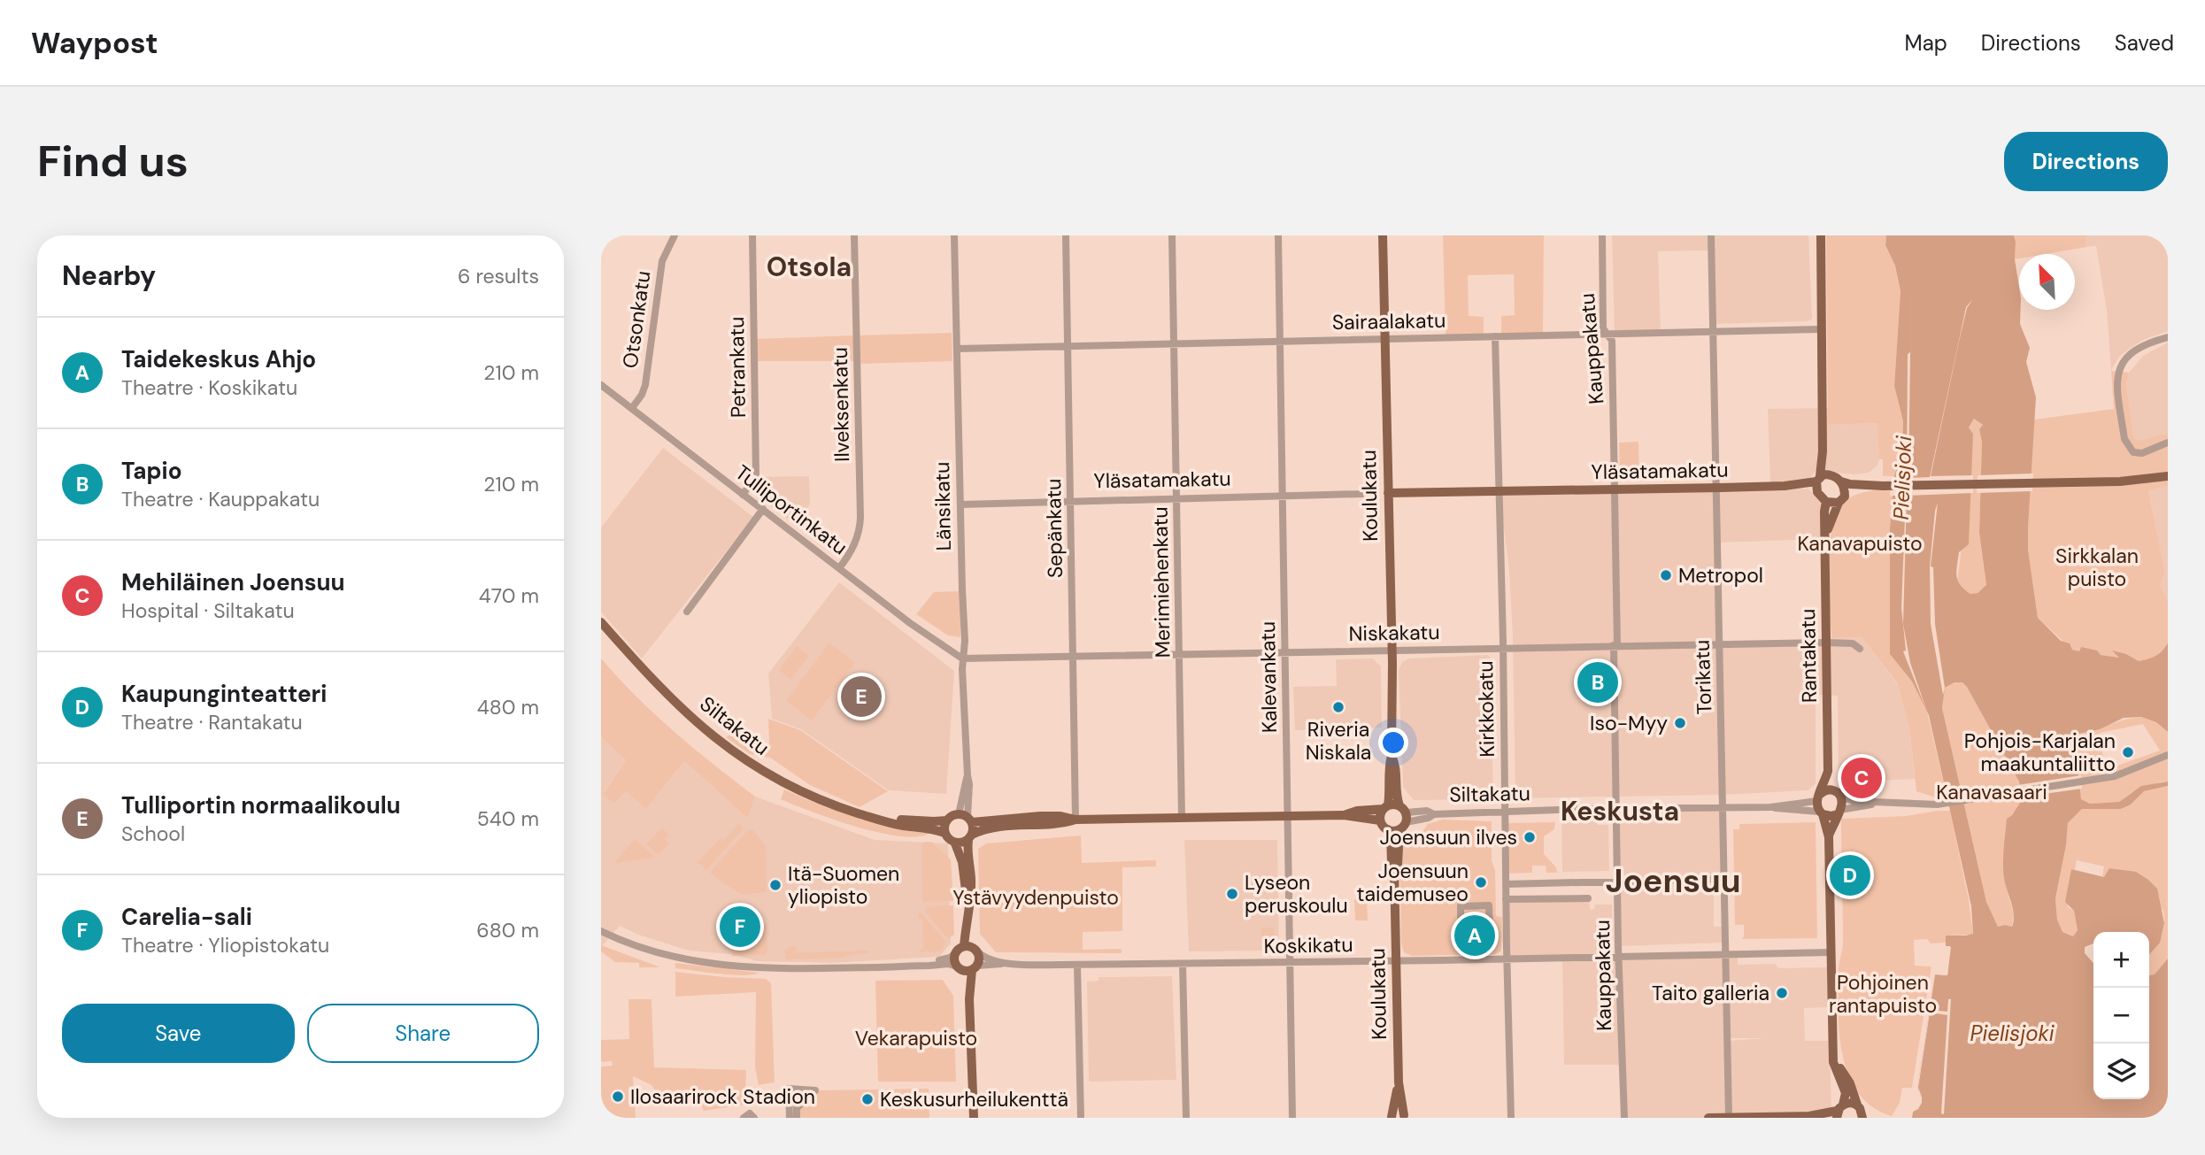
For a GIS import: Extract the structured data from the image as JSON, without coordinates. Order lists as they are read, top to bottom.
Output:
{
  "streets": {
    "main road": [
      "Yläsatamakatu",
      "Koulukatu",
      "Rantakatu",
      "Siltakatu"
    ],
    "street": [
      "Otsonkatu",
      "Sairaalakatu",
      "Kauppakatu",
      "Petrankatu",
      "Ilveksenkatu",
      "Länsikatu",
      "Tulliportinkatu",
      "Sepänkatu",
      "Merimiehenkatu",
      "Niskakatu",
      "Kalevankatu",
      "Torikatu",
      "Kirkkokatu",
      "Koskikatu"
    ]
  },
  "crossings": [
    ["Otsonkatu", "Tulliportinkatu"],
    ["Sairaalakatu", "Kauppakatu"],
    ["Sairaalakatu", "Koulukatu"],
    ["Sairaalakatu", "Länsikatu"],
    ["Sairaalakatu", "Sepänkatu"],
    ["Sairaalakatu", "Merimiehenkatu"],
    ["Sairaalakatu", "Kalevankatu"],
    ["Sairaalakatu", "Torikatu"],
    ["Sairaalakatu", "Kirkkokatu"],
    ["Kauppakatu", "Yläsatamakatu"],
    ["Kauppakatu", "Niskakatu"],
    ["Kauppakatu", "Siltakatu"],
    ["Kauppakatu", "Koskikatu"],
    ["Petrankatu", "Tulliportinkatu"],
    ["Ilveksenkatu", "Tulliportinkatu"],
    ["Yläsatamakatu", "Koulukatu"],
    ["Yläsatamakatu", "Länsikatu"],
    ["Yläsatamakatu", "Sepänkatu"],
    ["Yläsatamakatu", "Merimiehenkatu"],
    ["Yläsatamakatu", "Rantakatu"],
    ["Yläsatamakatu", "Kalevankatu"],
    ["Yläsatamakatu", "Torikatu"],
    ["Yläsatamakatu", "Kirkkokatu"],
    ["Koulukatu", "Niskakatu"],
    ["Koulukatu", "Siltakatu"],
    ["Koulukatu", "Koskikatu"],
    ["Länsikatu", "Tulliportinkatu"],
    ["Länsikatu", "Niskakatu"],
    ["Länsikatu", "Siltakatu"],
    ["Tulliportinkatu", "Niskakatu"],
    ["Sepänkatu", "Niskakatu"],
    ["Merimiehenkatu", "Niskakatu"],
    ["Niskakatu", "Rantakatu"],
    ["Niskakatu", "Kalevankatu"],
    ["Niskakatu", "Torikatu"],
    ["Niskakatu", "Kirkkokatu"],
    ["Rantakatu", "Siltakatu"],
    ["Kalevankatu", "Koskikatu"],
    ["Torikatu", "Siltakatu"],
    ["Torikatu", "Koskikatu"],
    ["Kirkkokatu", "Siltakatu"],
    ["Kirkkokatu", "Koskikatu"]
  ],
  "districts": ["Otsola", "Keskusta", "Joensuu"],
  "water": ["Pielisjoki"],
  "parks": [
    "Kanavapuisto",
    "Sirkkalan puisto",
    "Kanavasaari",
    "Ystävyydenpuisto",
    "Pohjoinen rantapuisto",
    "Vekarapuisto"
  ],
  "places": [
    "Metropol",
    "Riveria Niskala",
    "Iso-Myy",
    "Pohjois-Karjalan maakuntaliitto",
    "Joensuun ilves",
    "Joensuun taidemuseo",
    "Itä-Suomen yliopisto",
    "Lyseon peruskoulu",
    "Taito galleria",
    "Ilosaarirock Stadion",
    "Keskusurheilukenttä"
  ],
  "north": "top left",
  "page": {
    "header": "Waypost",
    "nav": ["Map", "Directions", "Saved"],
    "buttons": [
      "Directions",
      ["Save", "Share"]
    ],
    "title": "Find us",
    "heading": ["Nearby", "6 results"],
    "list": [
      {
        "mark": "A",
        "name": "Taidekeskus Ahjo",
        "note": "Theatre · Koskikatu",
        "value": "210 m"
      },
      {
        "mark": "B",
        "name": "Tapio",
        "note": "Theatre · Kauppakatu",
        "value": "210 m"
      },
      {
        "mark": "C",
        "name": "Mehiläinen Joensuu",
        "note": "Hospital · Siltakatu",
        "value": "470 m"
      },
      {
        "mark": "D",
        "name": "Kaupunginteatteri",
        "note": "Theatre · Rantakatu",
        "value": "480 m"
      },
      {
        "mark": "E",
        "name": "Tulliportin normaalikoulu",
        "note": "School",
        "value": "540 m"
      },
      {
        "mark": "F",
        "name": "Carelia-sali",
        "note": "Theatre · Yliopistokatu",
        "value": "680 m"
      }
    ],
    "pins": [
      "B",
      "E",
      "C",
      "D",
      "F",
      "A"
    ],
    "map_buttons": ["+", "−"]
  }
}
